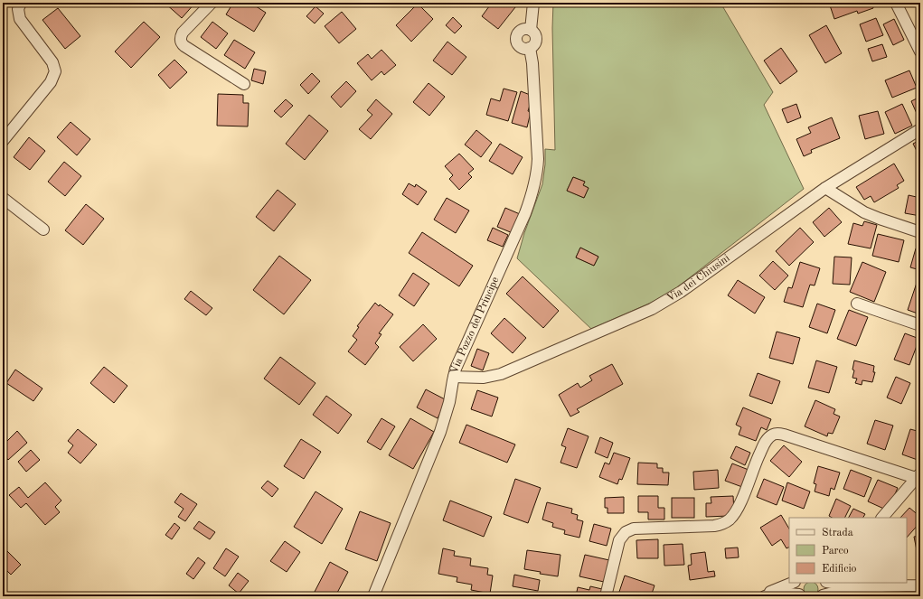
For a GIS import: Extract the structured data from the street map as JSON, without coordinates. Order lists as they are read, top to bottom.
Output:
{
  "streets": {
    "street": ["Via dei Chiusini", "Via Pozzo del Principe"]
  },
  "crossings": [
    ["Via dei Chiusini", "Via Pozzo del Principe"]
  ],
  "legend": ["Strada", "Parco", "Edificio"]
}
